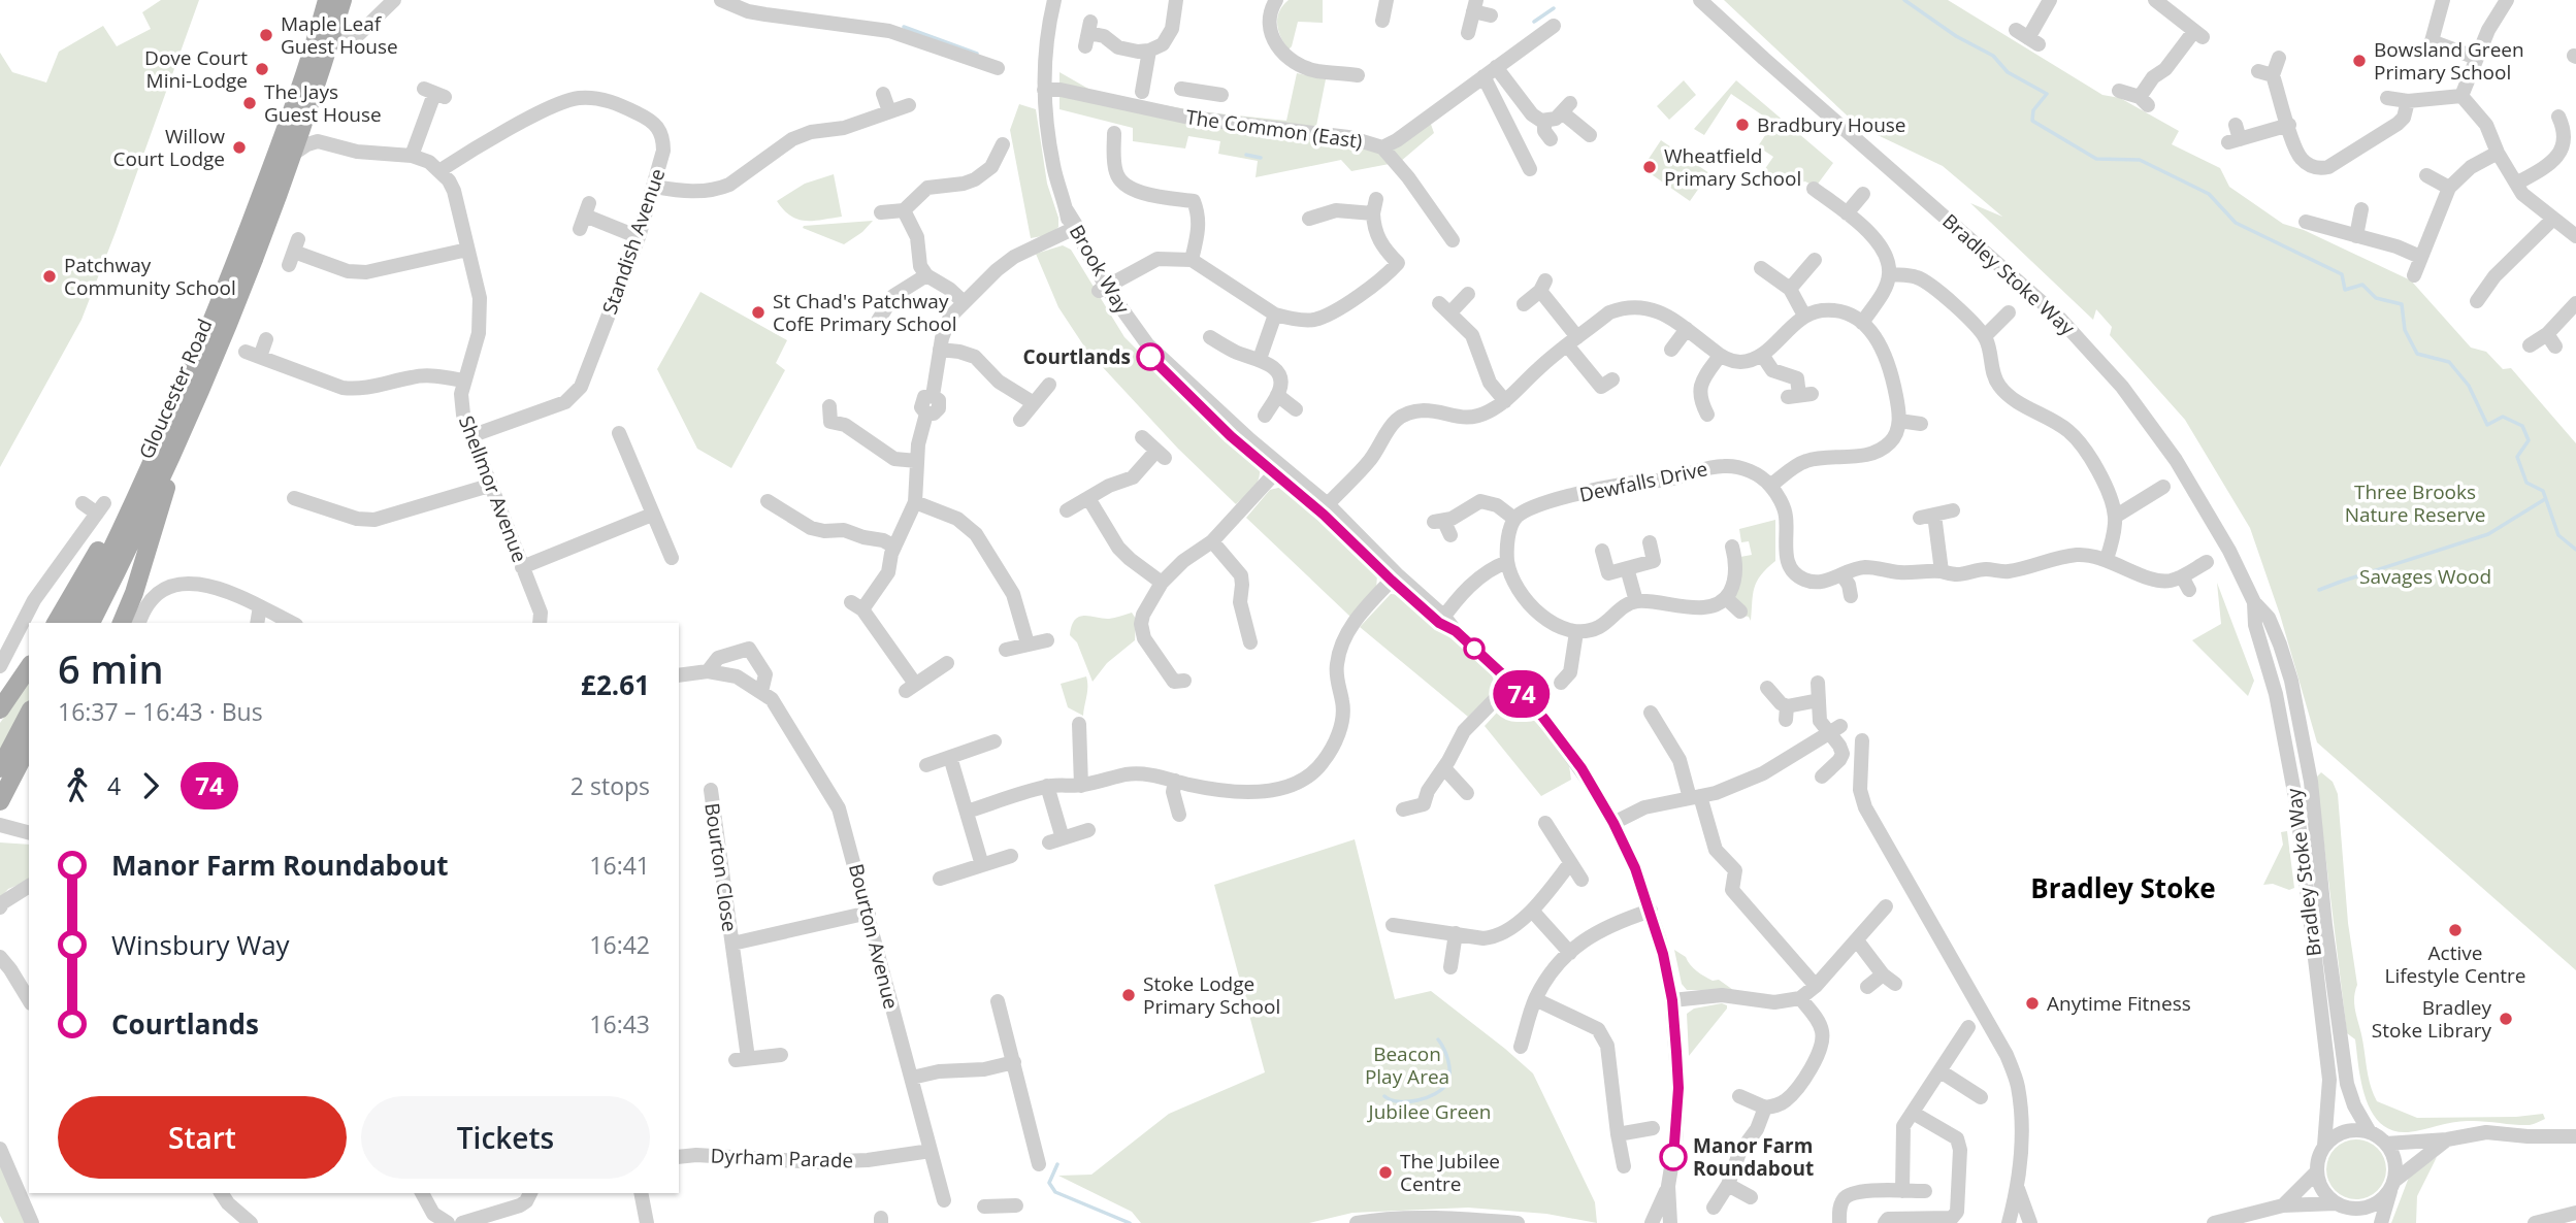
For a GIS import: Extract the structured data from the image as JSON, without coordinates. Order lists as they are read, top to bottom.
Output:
{
  "streets": {
    "main road": ["Gloucester Road"],
    "street": [
      "The Common (East)",
      "Standish Avenue",
      "Brook Way",
      "Bradley Stoke Way",
      "Dewfalls Drive",
      "Shellmor Avenue",
      "Bourton Close",
      "Bourton Avenue",
      "Dyrham Parade"
    ]
  },
  "crossings": [
    ["The Common (East)", "Brook Way"],
    ["Standish Avenue", "Shellmor Avenue"],
    ["Bourton Close", "Bourton Avenue"],
    ["Bourton Avenue", "Dyrham Parade"]
  ],
  "districts": ["Bradley Stoke"],
  "parks": [
    "Three Brooks Nature Reserve",
    "Savages Wood",
    "Beacon Play Area",
    "Jubilee Green"
  ],
  "places": [
    "Maple Leaf Guest House",
    "Bowsland Green Primary School",
    "Dove Court Mini-Lodge",
    "The Jays Guest House",
    "Bradbury House",
    "Willow Court Lodge",
    "Wheatfield Primary School",
    "Patchway Community School",
    "St Chad's Patchway CofE Primary School",
    "Courtlands",
    "Active Lifestyle Centre",
    "Stoke Lodge Primary School",
    "Anytime Fitness",
    "Bradley Stoke Library",
    "Manor Farm Roundabout",
    "The Jubilee Centre"
  ],
  "lines": ["bus line 74"],
  "page": {
    "on_map": "74",
    "heading": ["6 min", "16:37 – 16:43 · Bus", "£2.61"],
    "legs": ["4", "74", "2 stops"],
    "list": [
      {
        "name": "Manor Farm Roundabout",
        "value": "16:41"
      },
      {
        "name": "Winsbury Way",
        "value": "16:42"
      },
      {
        "name": "Courtlands",
        "value": "16:43"
      }
    ],
    "buttons": ["Start", "Tickets"]
  }
}
